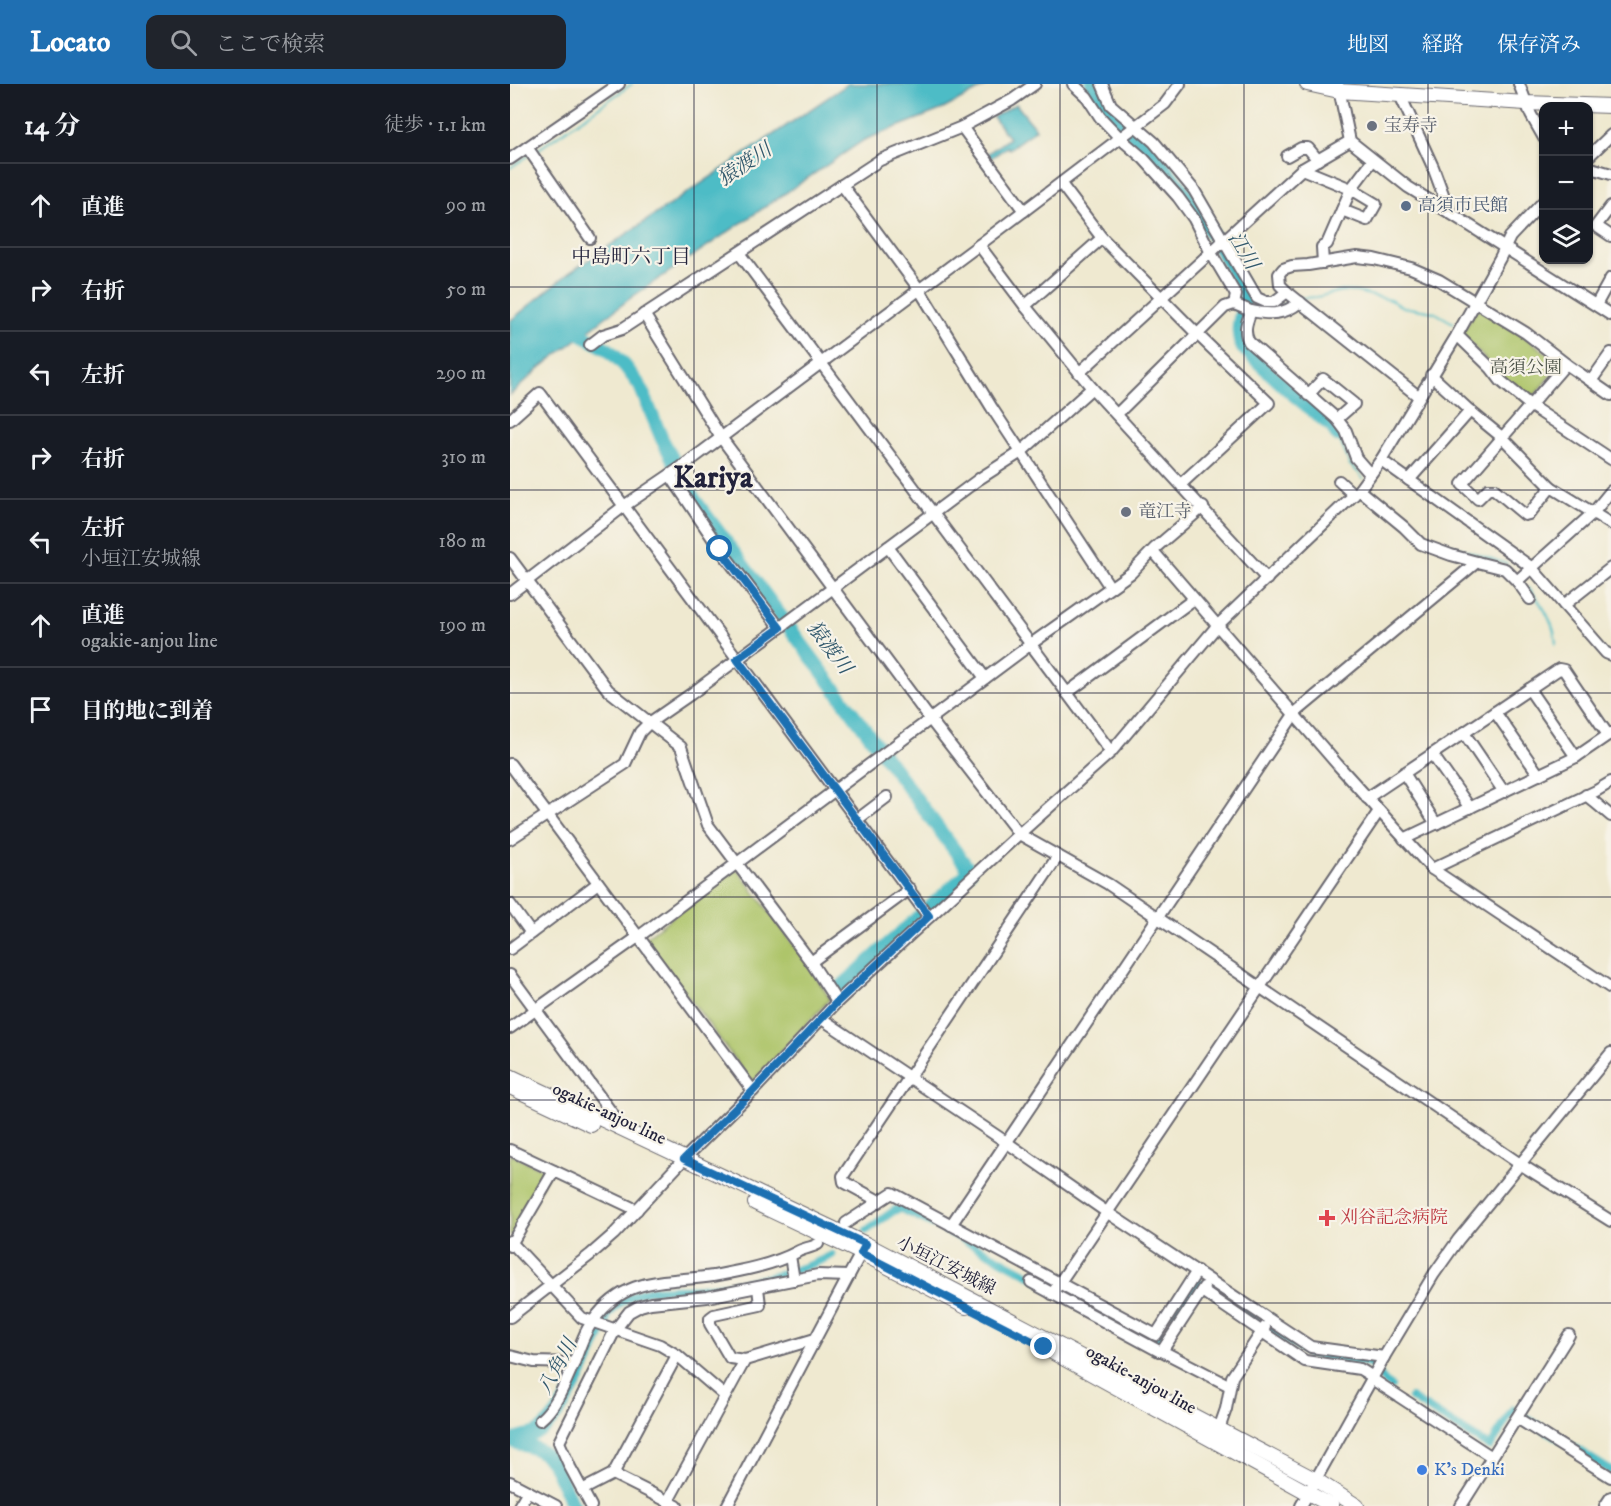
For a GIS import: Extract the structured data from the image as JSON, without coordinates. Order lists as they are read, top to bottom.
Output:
{
  "streets": {
    "main road": ["ogakie-anjou line", "小垣江安城線"]
  },
  "crossings": [
    ["ogakie-anjou line", "小垣江安城線"]
  ],
  "districts": ["中島町六丁目", "Kariya"],
  "water": ["猿渡川", "江川", "八角川"],
  "parks": ["高須公園"],
  "places": {
    "other": [
      "宝寿寺",
      "高須市民館",
      "竜江寺",
      "K's Denki"
    ],
    "health": ["刈谷記念病院"]
  },
  "page": {
    "header": "Locato",
    "search": "ここで検索",
    "nav": ["地図", "経路", "保存済み"],
    "heading": ["14 分", "徒歩 · 1.1 km"],
    "map_buttons": ["+", "−"],
    "list": [
      ["直進", "90 m"],
      ["右折", "50 m"],
      ["左折", "290 m"],
      ["右折", "310 m"],
      ["左折", "小垣江安城線", "180 m"],
      ["直進", "ogakie-anjou line", "190 m"],
      "目的地に到着"
    ]
  }
}
